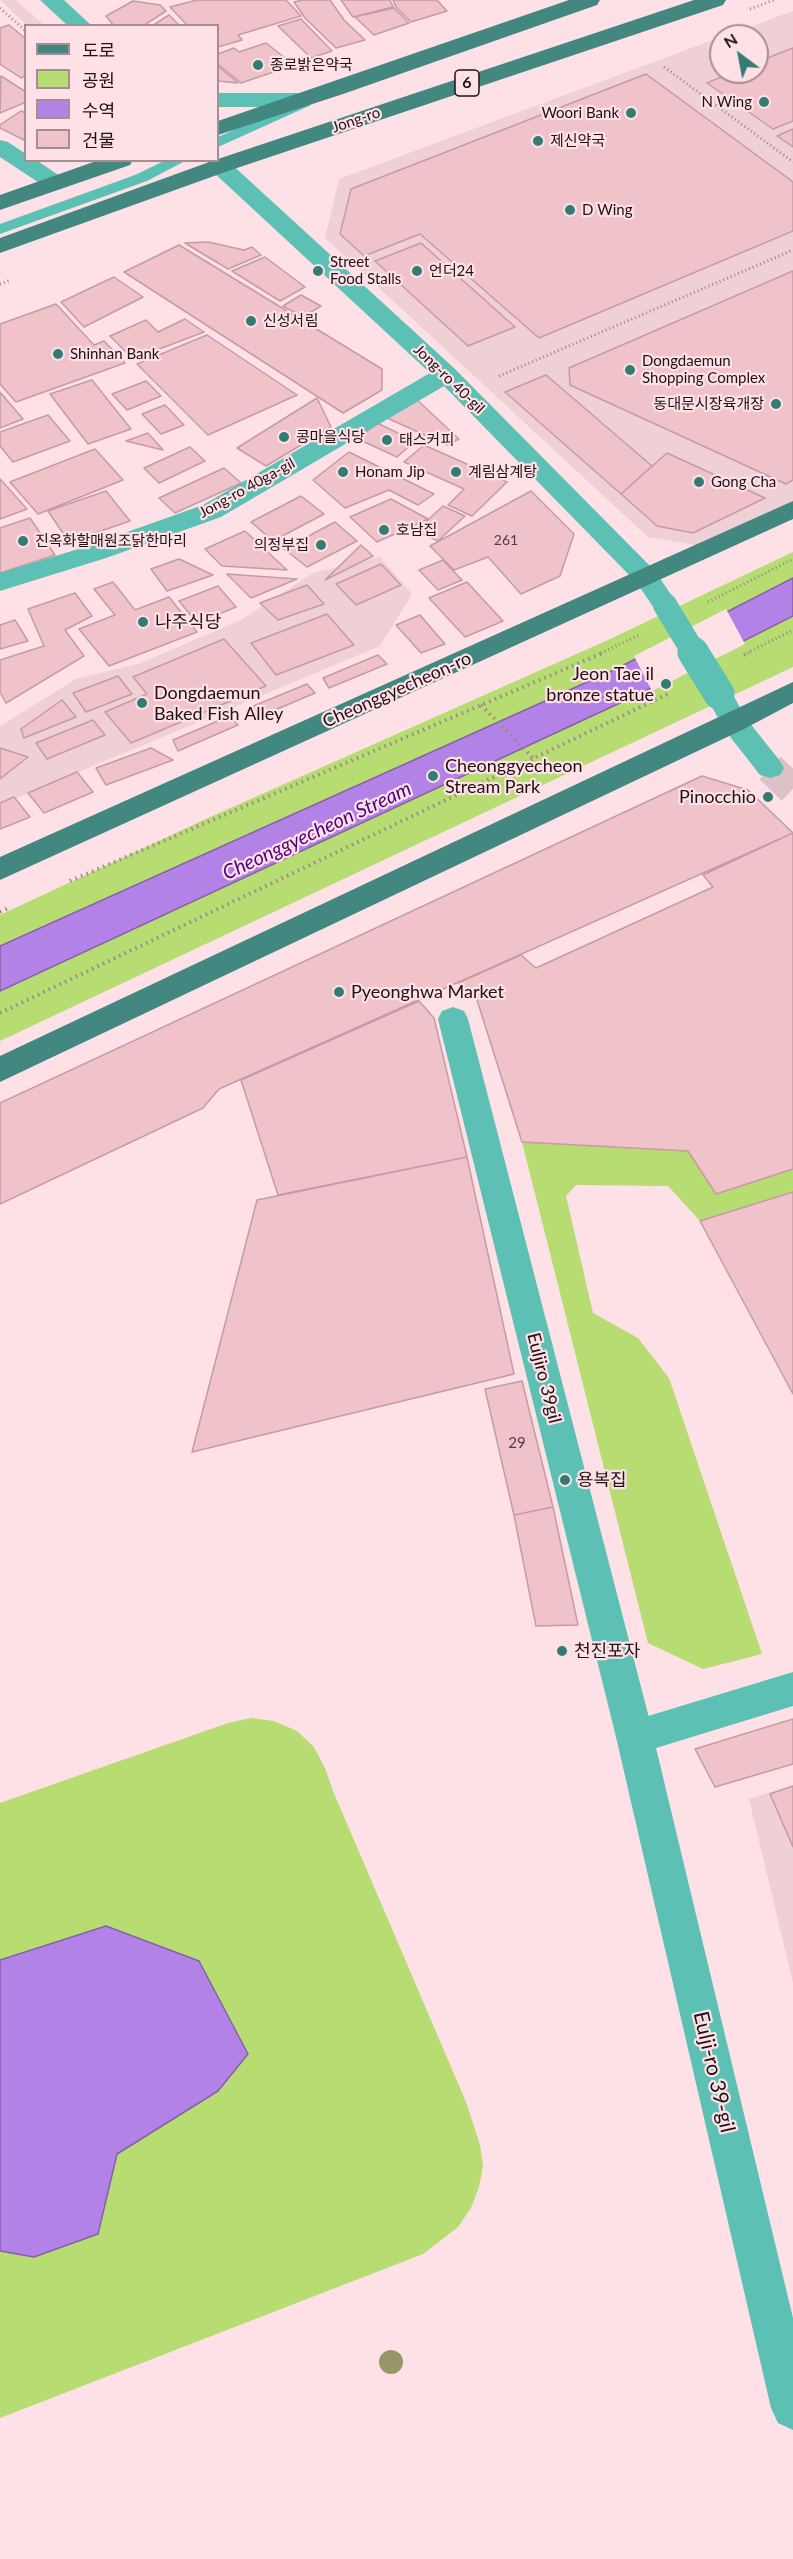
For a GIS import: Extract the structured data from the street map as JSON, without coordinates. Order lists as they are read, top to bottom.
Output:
{
  "streets": {
    "main road": ["6", "Jong-ro", "Cheonggyecheon-ro"],
    "street": [
      "Jong-ro 40-gil",
      "Jong-ro 40ga-gil",
      "Euljiro 39gil",
      "Eulji-ro 39-gil"
    ]
  },
  "crossings": [
    ["Jong-ro", "Jong-ro 40-gil"],
    ["Jong-ro 40-gil", "Jong-ro 40ga-gil"],
    ["Jong-ro 40-gil", "Cheonggyecheon-ro"],
    ["Euljiro 39gil", "Eulji-ro 39-gil"]
  ],
  "water": ["Cheonggyecheon Stream"],
  "places": [
    "종로밝은약국",
    "N Wing",
    "Woori Bank",
    "제신약국",
    "D Wing",
    "Street Food Stalls",
    "언더24",
    "신성서림",
    "Shinhan Bank",
    "Dongdaemun Shopping Complex",
    "동대문시장육개장",
    "콩마을식당",
    "태스커피",
    "Honam Jip",
    "계림삼계탕",
    "Gong Cha",
    "호남집",
    "진옥화할매원조닭한마리",
    "의정부집",
    "나주식당",
    "Jeon Tae il bronze statue",
    "Dongdaemun Baked Fish Alley",
    "Cheonggyecheon Stream Park",
    "Pinocchio",
    "Pyeonghwa Market",
    "용복집",
    "천진포자"
  ],
  "house_numbers": ["261", "29"],
  "legend": [
    "도로",
    "공원",
    "수역",
    "건물"
  ],
  "north": "top left"
}
